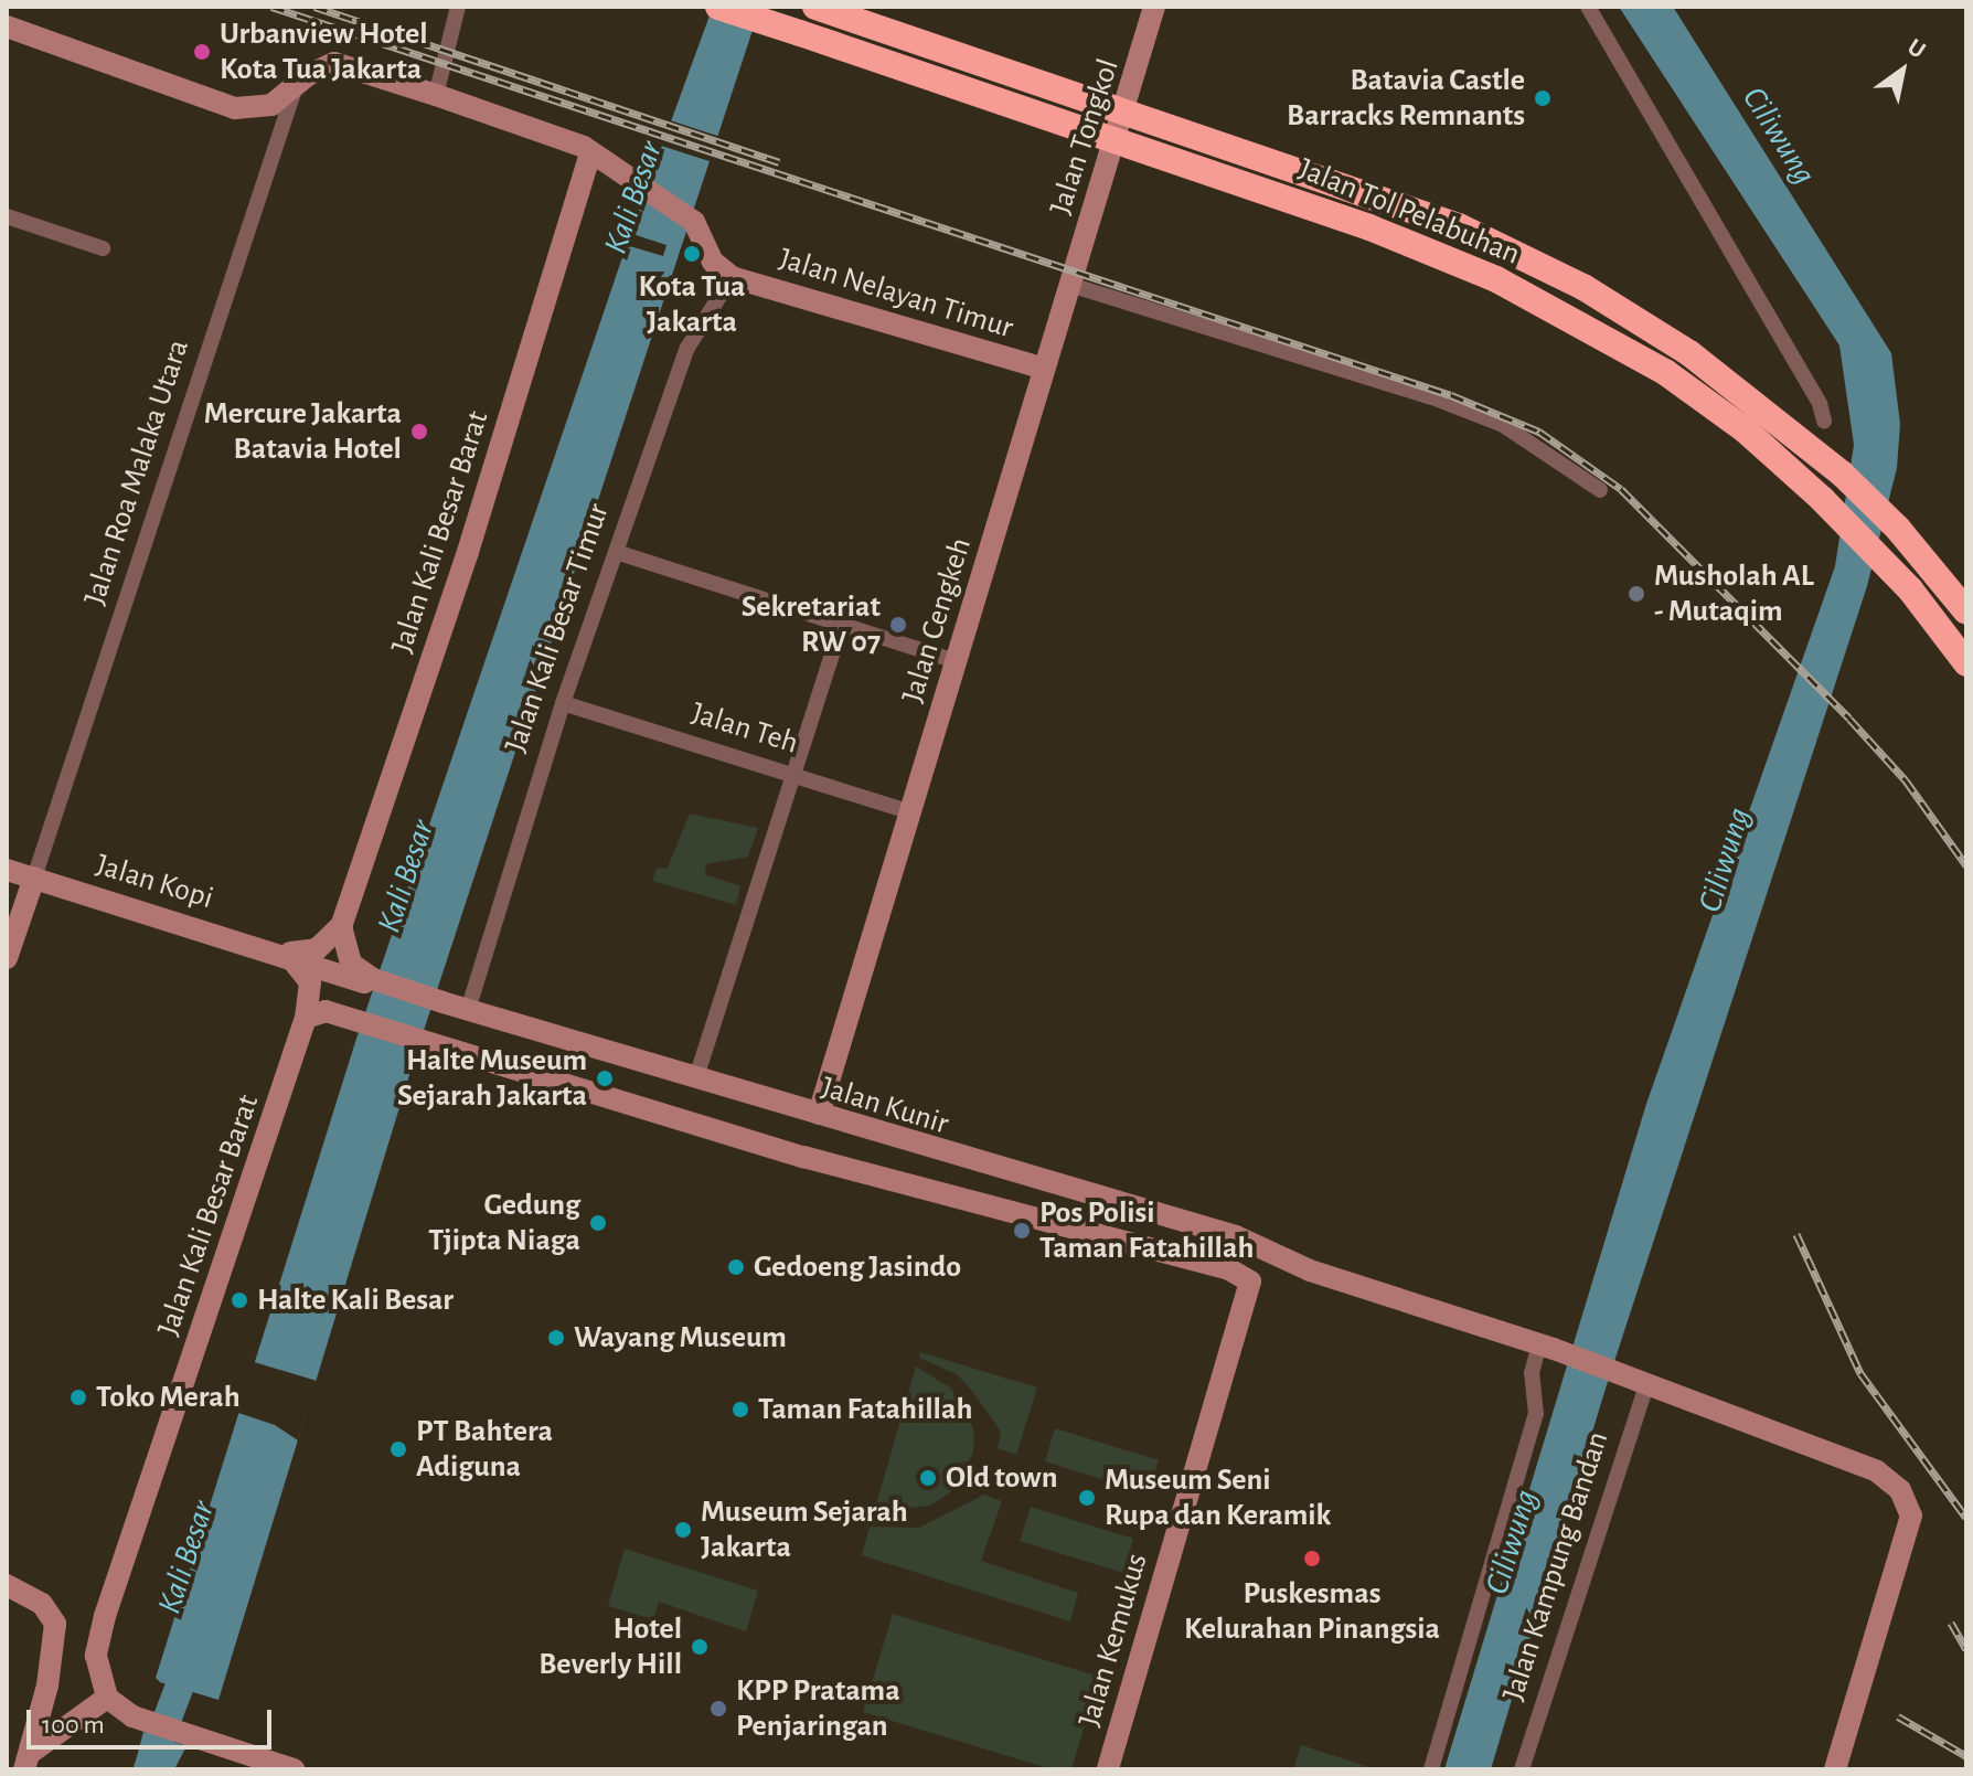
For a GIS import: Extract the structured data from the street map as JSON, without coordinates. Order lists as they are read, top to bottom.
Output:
{
  "streets": {
    "highway": ["Jalan Tol Pelabuhan"],
    "street": [
      "Jalan Tongkol",
      "Jalan Nelayan Timur",
      "Jalan Roa Malaka Utara",
      "Jalan Kali Besar Barat",
      "Jalan Cengkeh",
      "Jalan Kali Besar Timur",
      "Jalan Teh",
      "Jalan Kopi",
      "Jalan Kunir",
      "Jalan Kampung Bandan",
      "Jalan Kemukus"
    ]
  },
  "crossings": [
    ["Jalan Tongkol", "Jalan Cengkeh"],
    ["Jalan Nelayan Timur", "Jalan Cengkeh"],
    ["Jalan Nelayan Timur", "Jalan Kali Besar Timur"],
    ["Jalan Roa Malaka Utara", "Jalan Kopi"],
    ["Jalan Kali Besar Barat", "Jalan Kopi"],
    ["Jalan Kali Besar Barat", "Jalan Kemukus"],
    ["Jalan Cengkeh", "Jalan Teh"],
    ["Jalan Cengkeh", "Jalan Kunir"],
    ["Jalan Kali Besar Timur", "Jalan Teh"],
    ["Jalan Kali Besar Timur", "Jalan Kunir"],
    ["Jalan Kunir", "Jalan Kampung Bandan"]
  ],
  "water": ["Ciliwung", "Kali Besar"],
  "places": [
    "Urbanview Hotel Kota Tua Jakarta",
    "Batavia Castle Barracks Remnants",
    "Kota Tua Jakarta",
    "Mercure Jakarta Batavia Hotel",
    "Musholah AL - Mutaqim",
    "Sekretariat RW 07",
    "Halte Museum Sejarah Jakarta",
    "Gedung Tjipta Niaga",
    "Pos Polisi Taman Fatahillah",
    "Gedoeng Jasindo",
    "Halte Kali Besar",
    "Wayang Museum",
    "Toko Merah",
    "Taman Fatahillah",
    "PT Bahtera Adiguna",
    "Old town",
    "Museum Seni Rupa dan Keramik",
    "Museum Sejarah Jakarta",
    "Puskesmas Kelurahan Pinangsia",
    "Hotel Beverly Hill",
    "KPP Pratama Penjaringan"
  ],
  "scale_bar": "100 m",
  "north": "top right"
}
